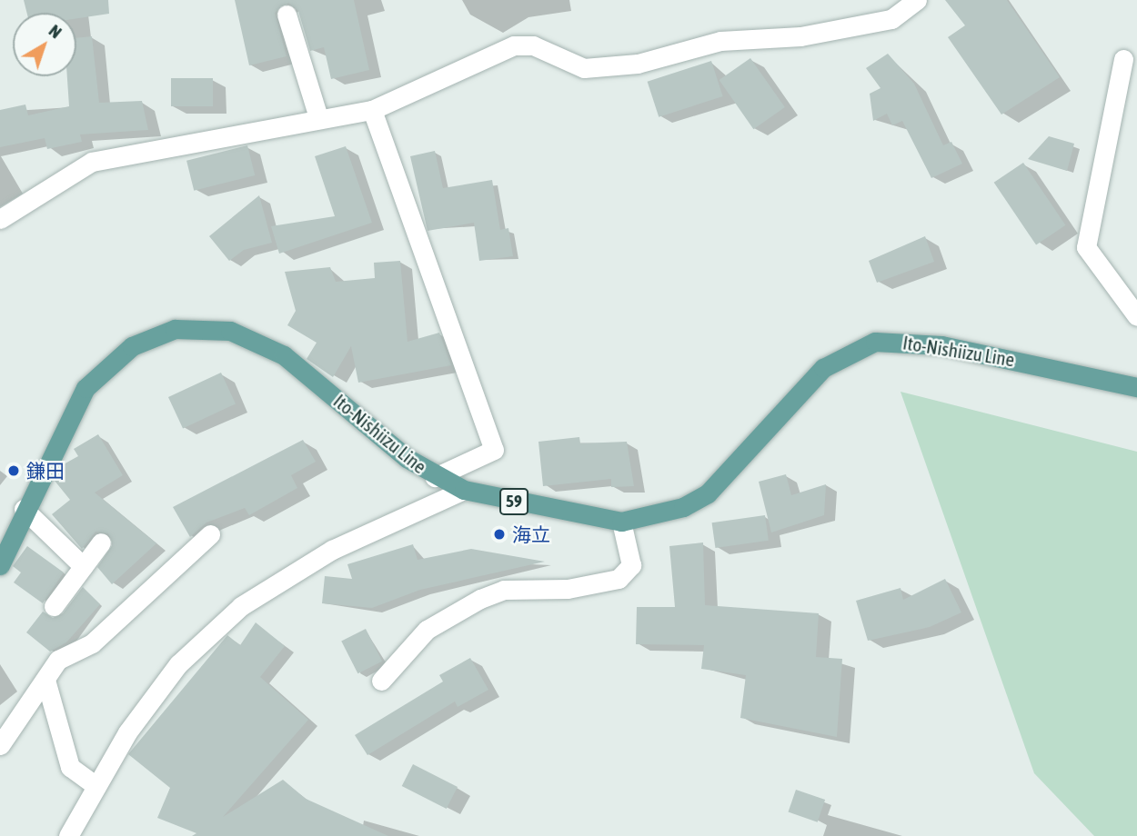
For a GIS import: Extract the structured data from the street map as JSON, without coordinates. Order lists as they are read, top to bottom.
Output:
{
  "streets": {
    "main road": ["Ito-Nishiizu Line", "59"]
  },
  "places": ["鎌田", "海立"],
  "north": "top right"
}
